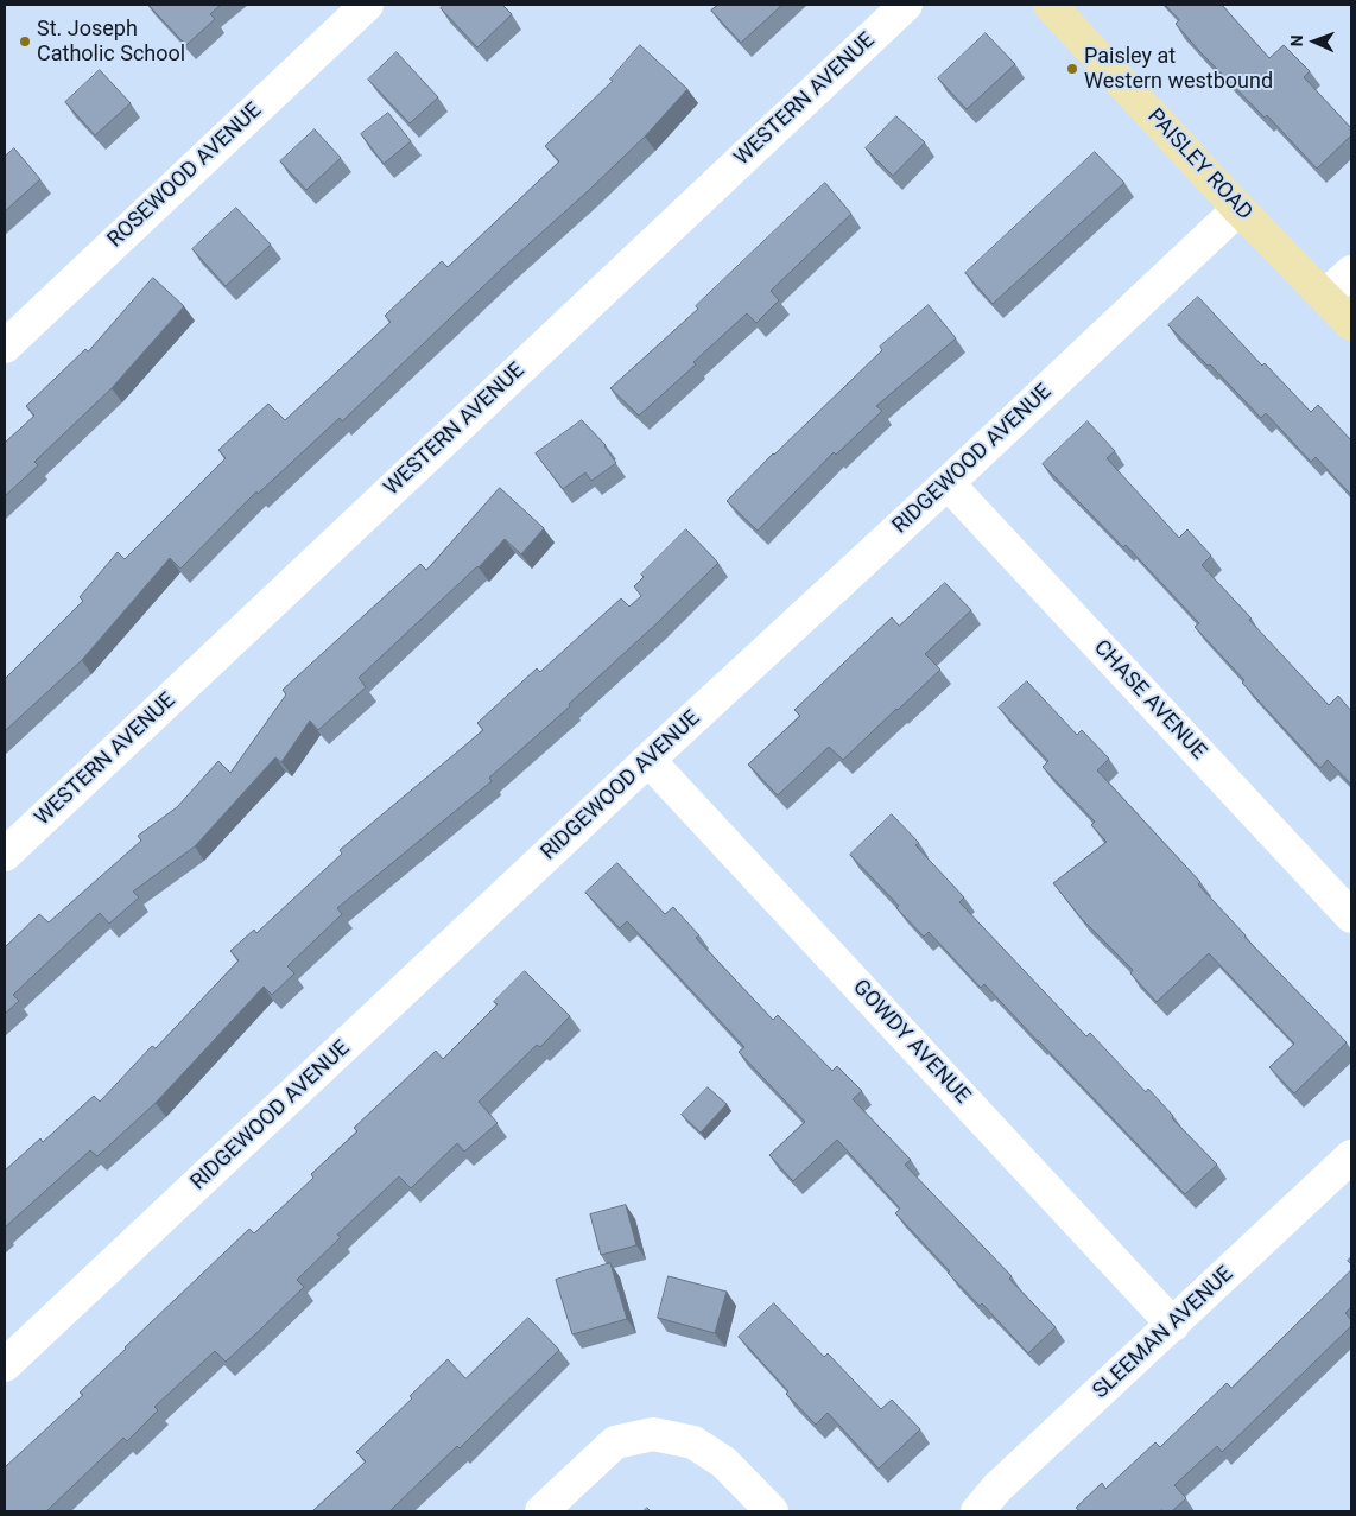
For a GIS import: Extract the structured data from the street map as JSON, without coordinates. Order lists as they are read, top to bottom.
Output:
{
  "streets": {
    "main road": ["PAISLEY ROAD"],
    "street": [
      "WESTERN AVENUE",
      "ROSEWOOD AVENUE",
      "RIDGEWOOD AVENUE",
      "CHASE AVENUE",
      "GOWDY AVENUE",
      "SLEEMAN AVENUE"
    ]
  },
  "crossings": [
    ["PAISLEY ROAD", "RIDGEWOOD AVENUE"],
    ["RIDGEWOOD AVENUE", "CHASE AVENUE"],
    ["RIDGEWOOD AVENUE", "GOWDY AVENUE"],
    ["GOWDY AVENUE", "SLEEMAN AVENUE"]
  ],
  "places": ["St. Joseph Catholic School", "Paisley at Western westbound"],
  "north": "left"
}
